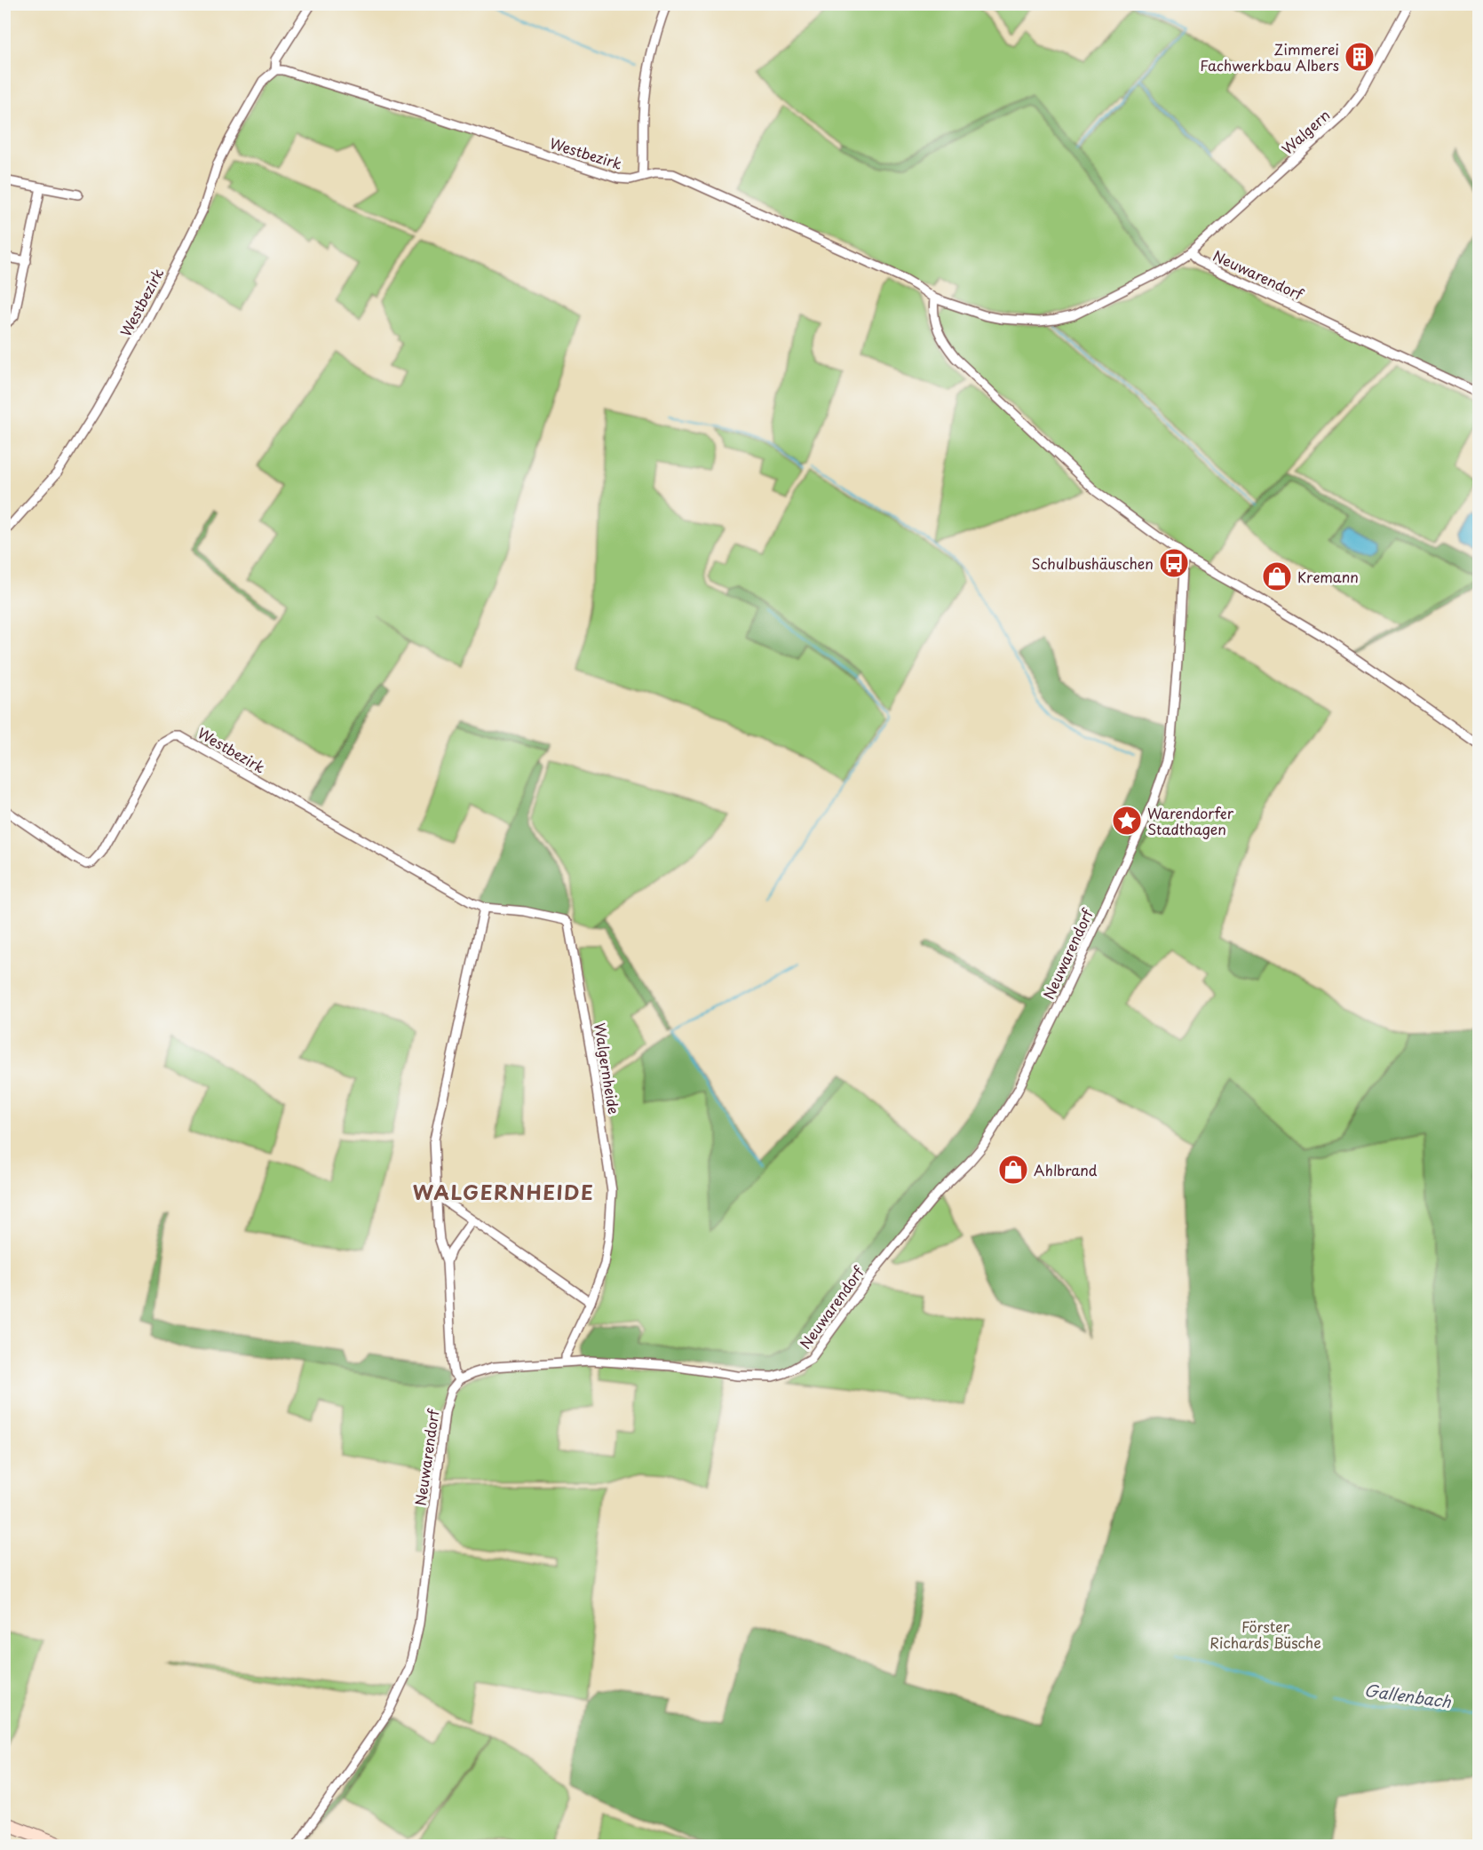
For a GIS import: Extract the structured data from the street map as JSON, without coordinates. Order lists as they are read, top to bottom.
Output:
{
  "streets": {
    "street": [
      "Walgern",
      "Westbezirk",
      "Neuwarendorf",
      "Walgernheide"
    ]
  },
  "crossings": [
    ["Walgern", "Westbezirk"],
    ["Walgern", "Neuwarendorf"],
    ["Westbezirk", "Neuwarendorf"],
    ["Westbezirk", "Walgernheide"],
    ["Neuwarendorf", "Walgernheide"]
  ],
  "districts": ["WALGERNHEIDE"],
  "water": ["Gallenbach"],
  "parks": ["Förster Richards Büsche"],
  "places": {
    "building": ["Zimmerei Fachwerkbau Albers"],
    "bus stop": ["Schulbushäuschen"],
    "shop": ["Kremann", "Ahlbrand"],
    "place": ["Warendorfer Stadthagen"]
  }
}
